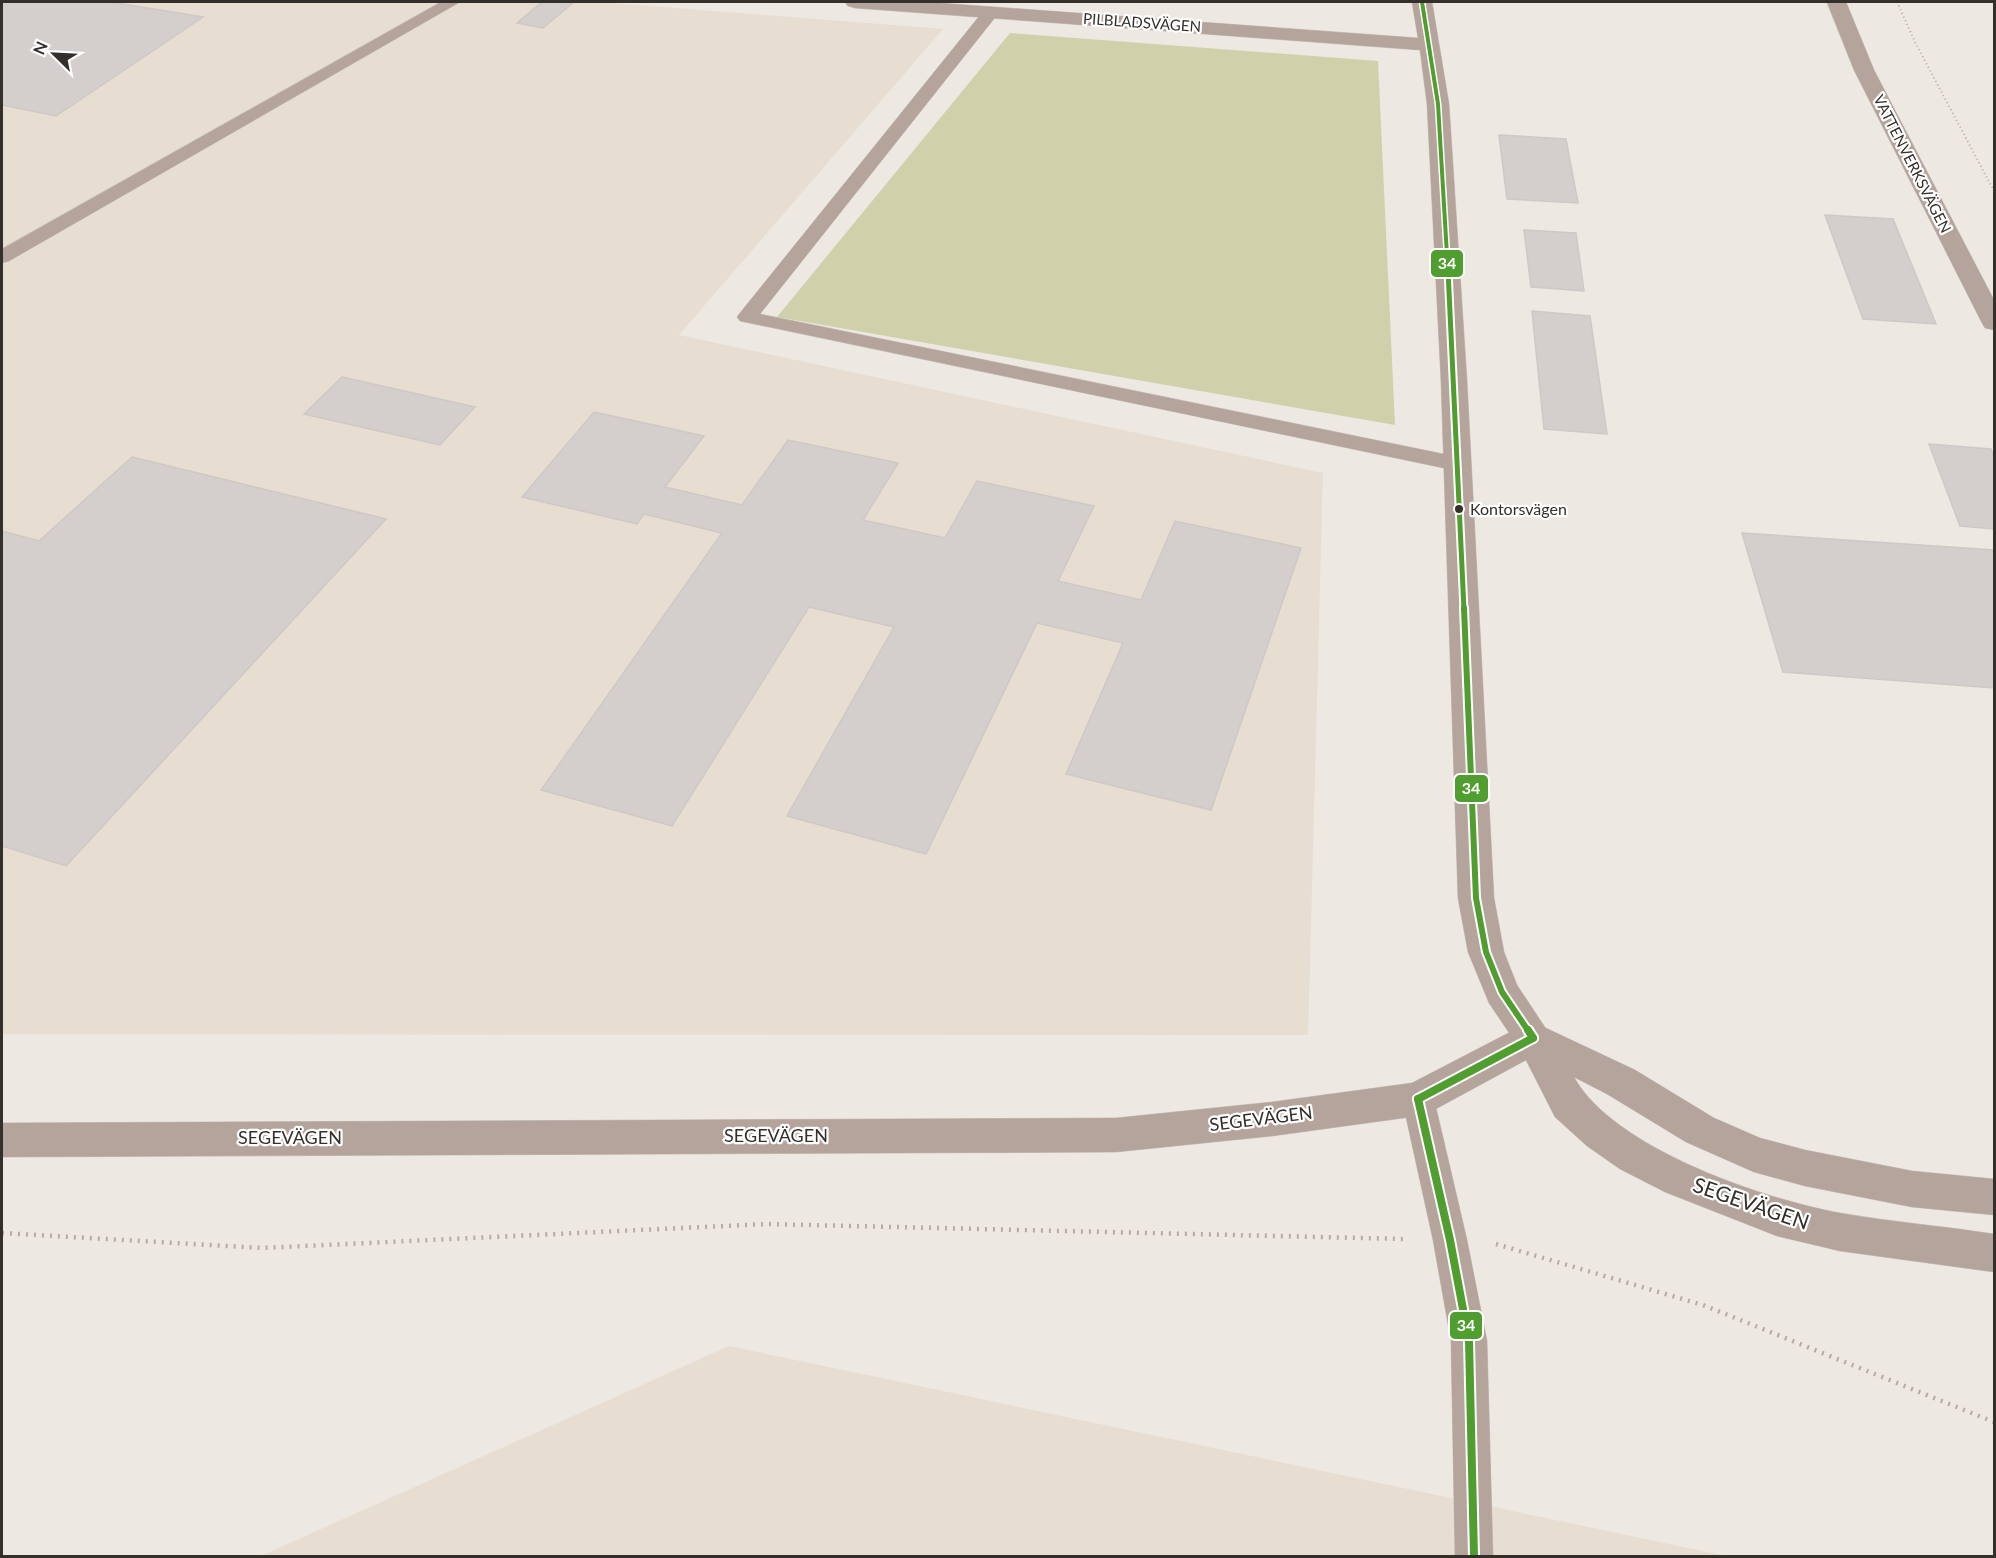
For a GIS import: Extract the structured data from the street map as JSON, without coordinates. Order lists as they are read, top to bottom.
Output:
{
  "streets": {
    "street": ["PILBLADSVÄGEN", "VATTENVERKSVÄGEN", "SEGEVÄGEN"]
  },
  "places": ["Kontorsvägen"],
  "lines": ["transit line 34"],
  "north": "top left"
}
